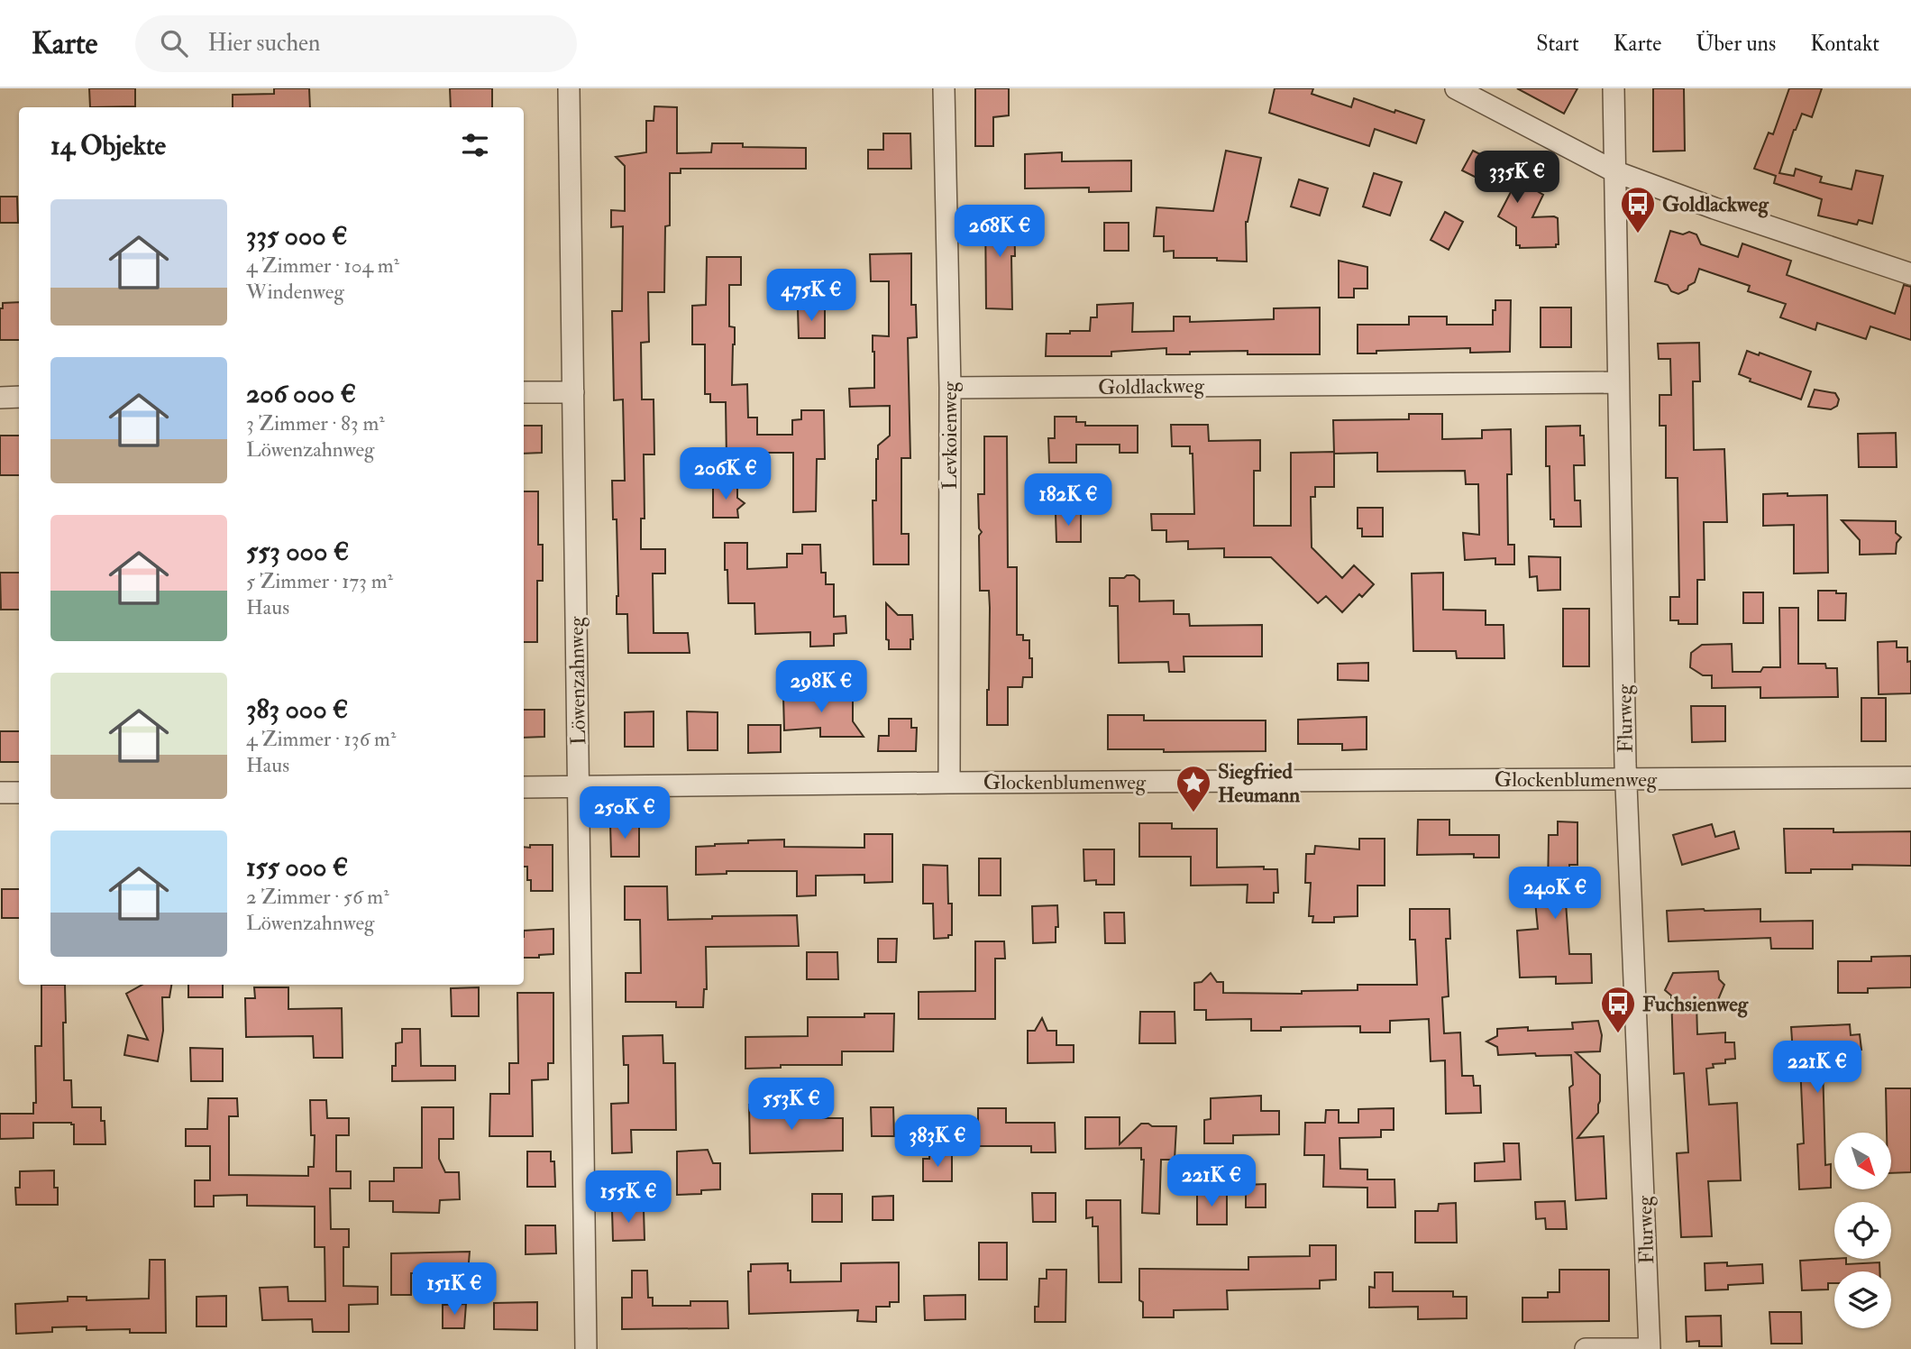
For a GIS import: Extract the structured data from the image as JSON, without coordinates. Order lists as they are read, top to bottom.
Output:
{
  "streets": {
    "street": [
      "Goldlackweg",
      "Levkoienweg",
      "Löwenzahnweg",
      "Flurweg",
      "Glockenblumenweg"
    ]
  },
  "crossings": [
    ["Goldlackweg", "Levkoienweg"],
    ["Goldlackweg", "Flurweg"],
    ["Levkoienweg", "Glockenblumenweg"],
    ["Löwenzahnweg", "Glockenblumenweg"],
    ["Flurweg", "Glockenblumenweg"]
  ],
  "places": {
    "bus stop": ["Goldlackweg", "Fuchsienweg"],
    "place": ["Siegfried Heumann"]
  },
  "north": "bottom right",
  "page": {
    "header": "Karte",
    "search": "Hier suchen",
    "nav": [
      "Start",
      "Karte",
      "Über uns",
      "Kontakt"
    ],
    "heading": "14 Objekte",
    "price": [
      "335K €",
      "268K €",
      "475K €",
      "206K €",
      "182K €",
      "298K €",
      "250K €",
      "240K €",
      "221K €",
      "553K €",
      "383K €",
      "221K €",
      "155K €",
      "151K €"
    ],
    "list": [
      {
        "name": "335 000 €",
        "note": "4 Zimmer · 104 m² · Windenweg"
      },
      {
        "name": "206 000 €",
        "note": "3 Zimmer · 83 m² · Löwenzahnweg"
      },
      {
        "name": "553 000 €",
        "note": "5 Zimmer · 173 m² · Haus"
      },
      {
        "name": "383 000 €",
        "note": "4 Zimmer · 136 m² · Haus"
      },
      {
        "name": "155 000 €",
        "note": "2 Zimmer · 56 m² · Löwenzahnweg"
      }
    ]
  }
}
